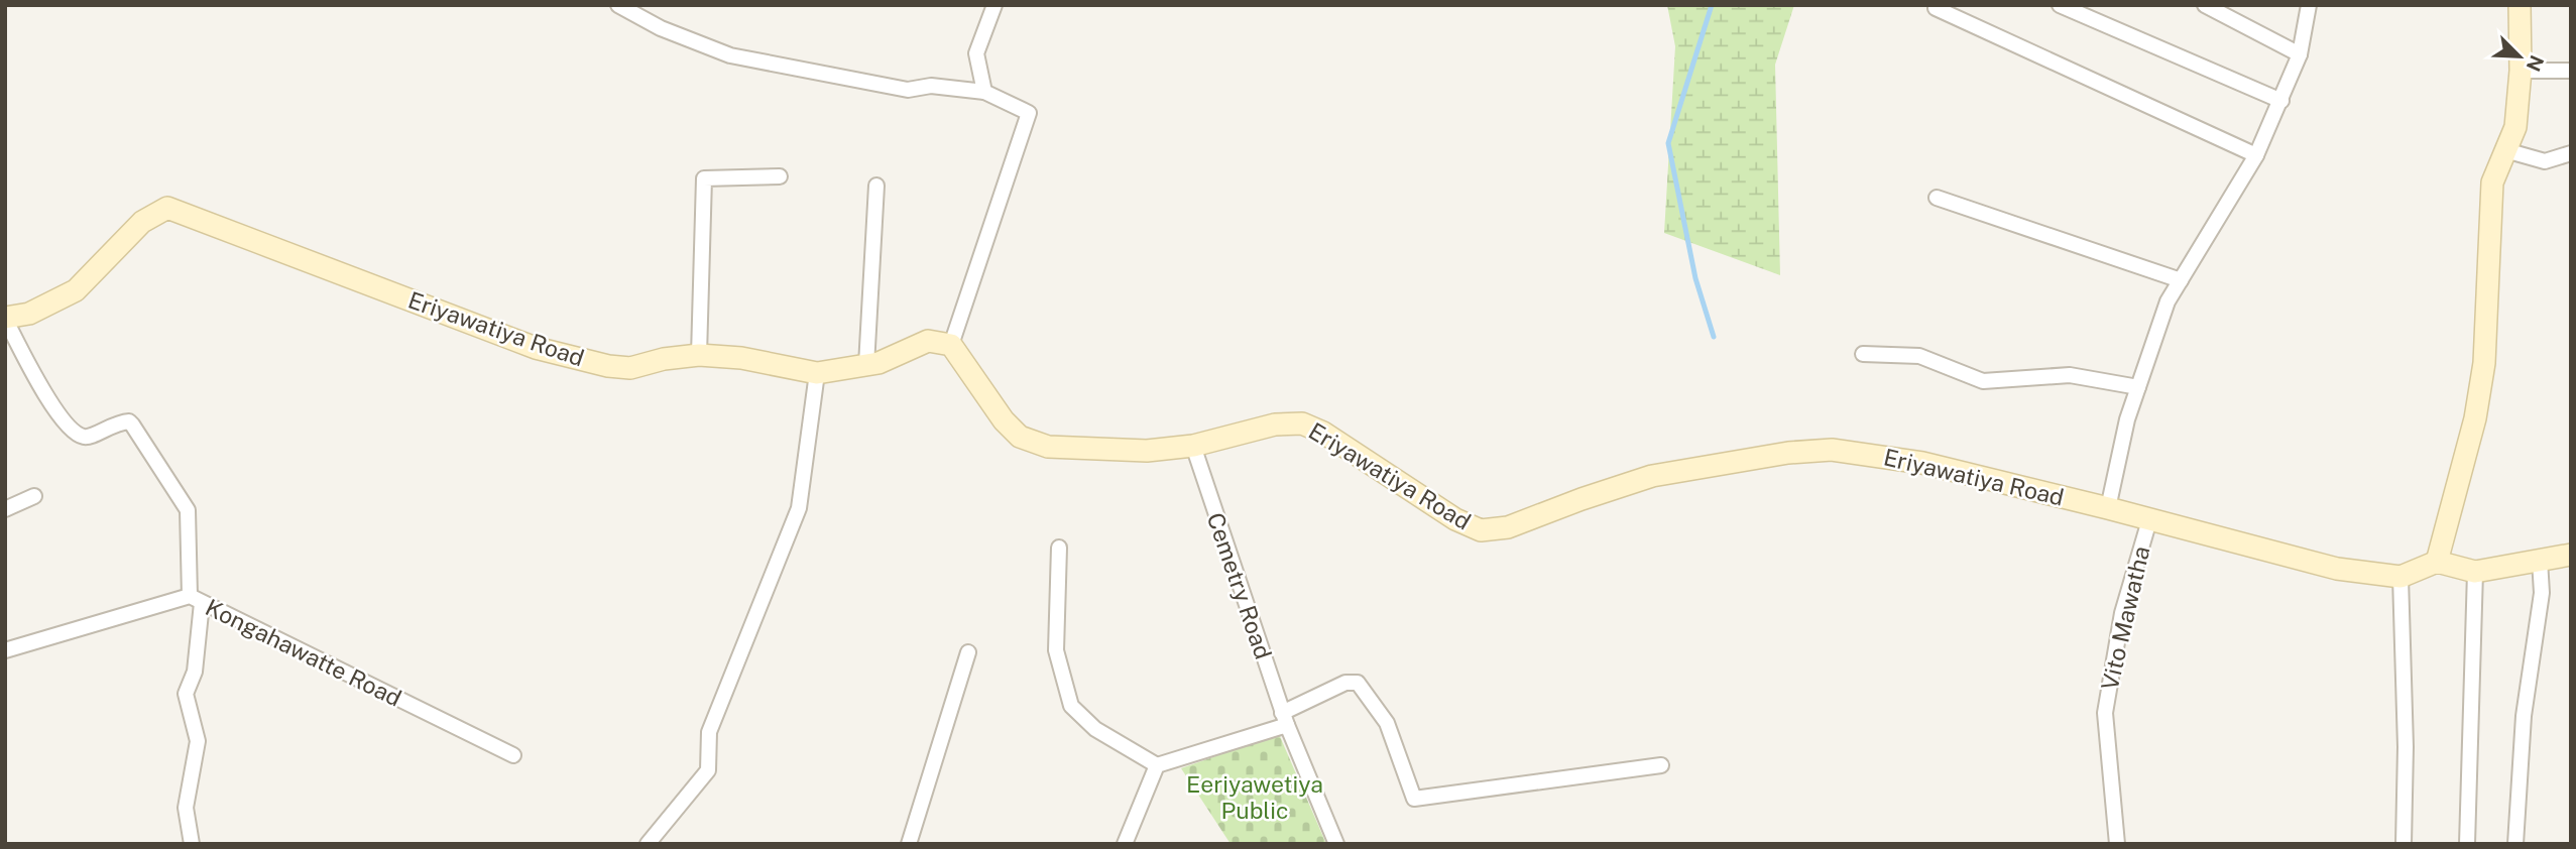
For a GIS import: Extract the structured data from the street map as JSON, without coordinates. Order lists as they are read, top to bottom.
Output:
{
  "streets": {
    "street": [
      "Eriyawatiya Road",
      "Cemetry Road",
      "Vito Mawatha",
      "Kongahawatte Road"
    ]
  },
  "crossings": [
    ["Eriyawatiya Road", "Cemetry Road"],
    ["Eriyawatiya Road", "Vito Mawatha"]
  ],
  "parks": ["Eeriyawetiya Public"],
  "north": "bottom right"
}
